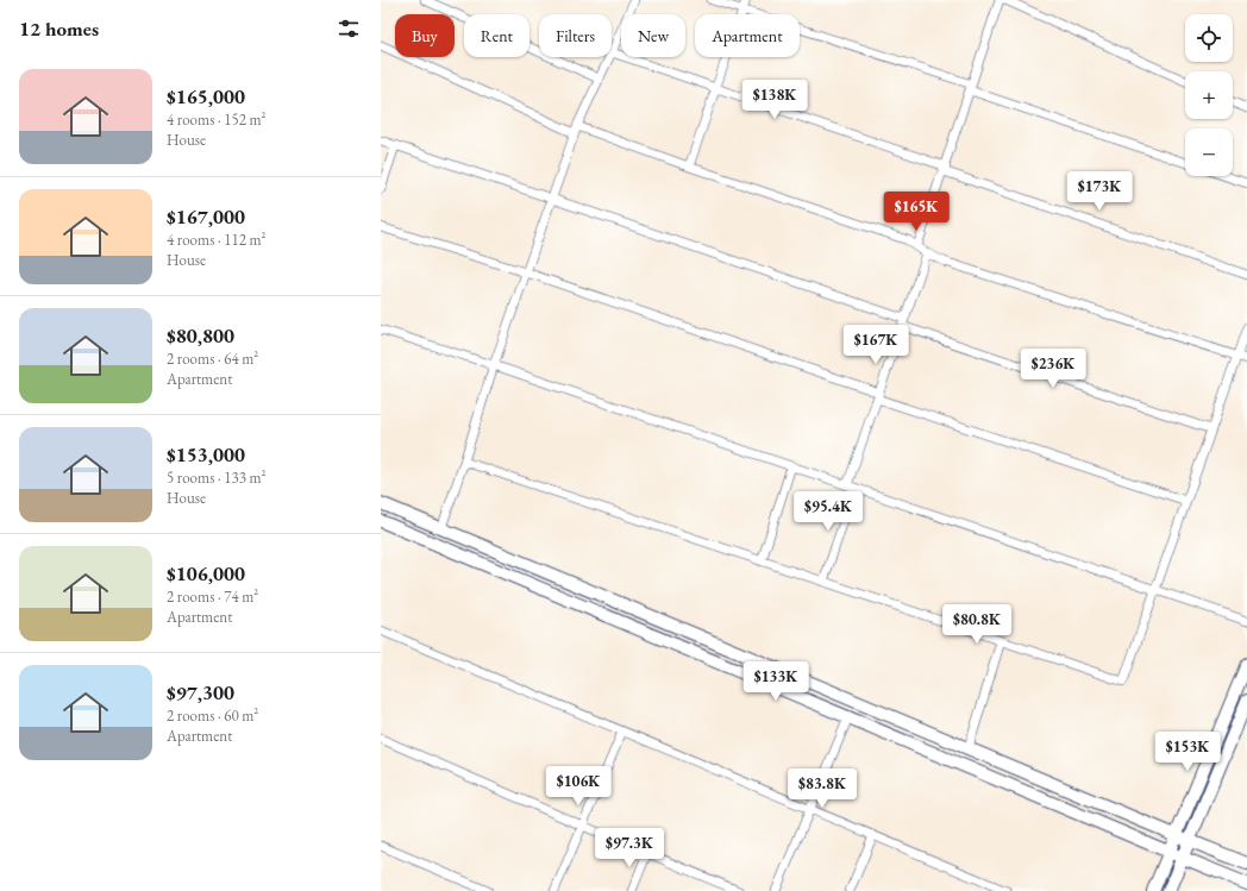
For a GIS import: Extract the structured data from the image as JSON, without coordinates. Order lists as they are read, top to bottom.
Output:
{
  "page": {
    "heading": "12 homes",
    "map_buttons": ["+", "−"],
    "chip": [
      "Buy",
      "Rent",
      "Filters",
      "New",
      "Apartment"
    ],
    "list": [
      {
        "name": "$165,000",
        "note": "4 rooms · 152 m² · House"
      },
      {
        "name": "$167,000",
        "note": "4 rooms · 112 m² · House"
      },
      {
        "name": "$80,800",
        "note": "2 rooms · 64 m² · Apartment"
      },
      {
        "name": "$153,000",
        "note": "5 rooms · 133 m² · House"
      },
      {
        "name": "$106,000",
        "note": "2 rooms · 74 m² · Apartment"
      },
      {
        "name": "$97,300",
        "note": "2 rooms · 60 m² · Apartment"
      }
    ],
    "price": [
      "$138K",
      "$173K",
      "$165K",
      "$167K",
      "$236K",
      "$95.4K",
      "$80.8K",
      "$133K",
      "$153K",
      "$106K",
      "$83.8K",
      "$97.3K"
    ]
  }
}
